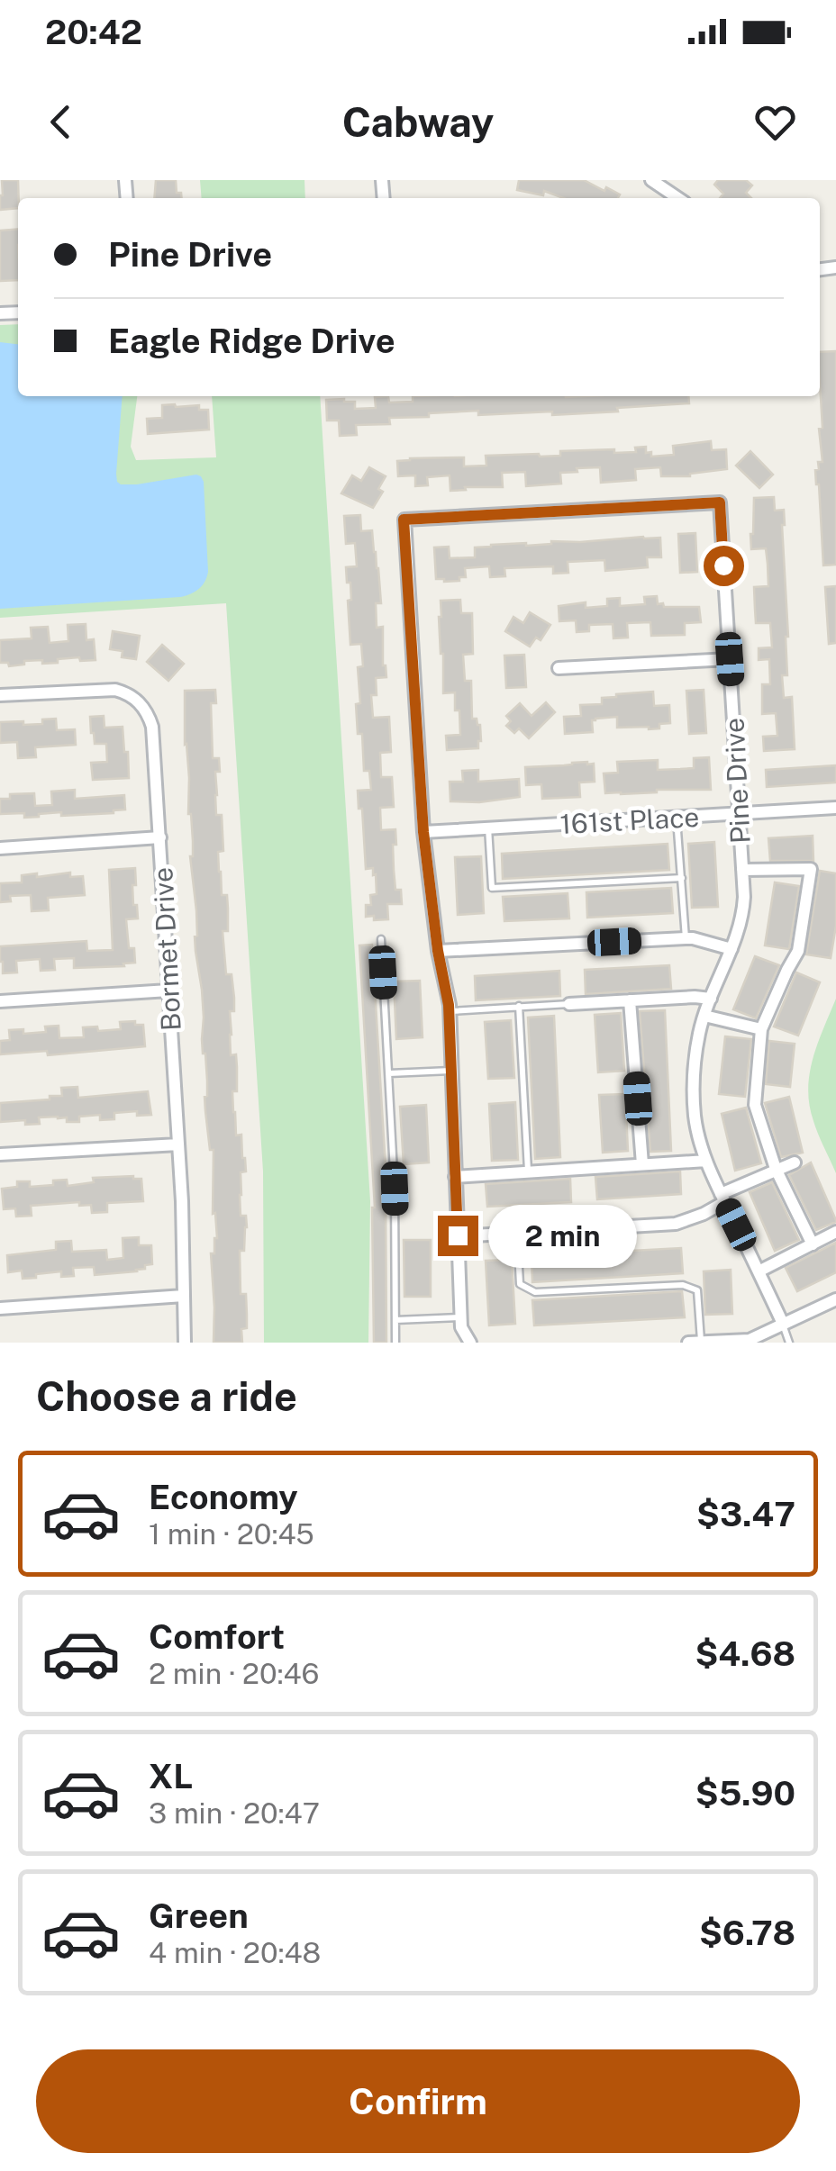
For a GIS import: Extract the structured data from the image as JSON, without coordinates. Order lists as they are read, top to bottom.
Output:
{
  "streets": {
    "street": ["Pine Drive", "161st Place", "Bormet Drive"]
  },
  "crossings": [
    ["Pine Drive", "161st Place"]
  ],
  "page": {
    "status": "20:42",
    "header": "Cabway",
    "banner": ["Pine Drive", "Eagle Ridge Drive"],
    "bubble": "2 min",
    "heading": "Choose a ride",
    "list": [
      {
        "name": "Economy",
        "note": "1 min · 20:45",
        "value": "$3.47"
      },
      {
        "name": "Comfort",
        "note": "2 min · 20:46",
        "value": "$4.68"
      },
      {
        "name": "XL",
        "note": "3 min · 20:47",
        "value": "$5.90"
      },
      {
        "name": "Green",
        "note": "4 min · 20:48",
        "value": "$6.78"
      }
    ],
    "buttons": "Confirm"
  }
}
